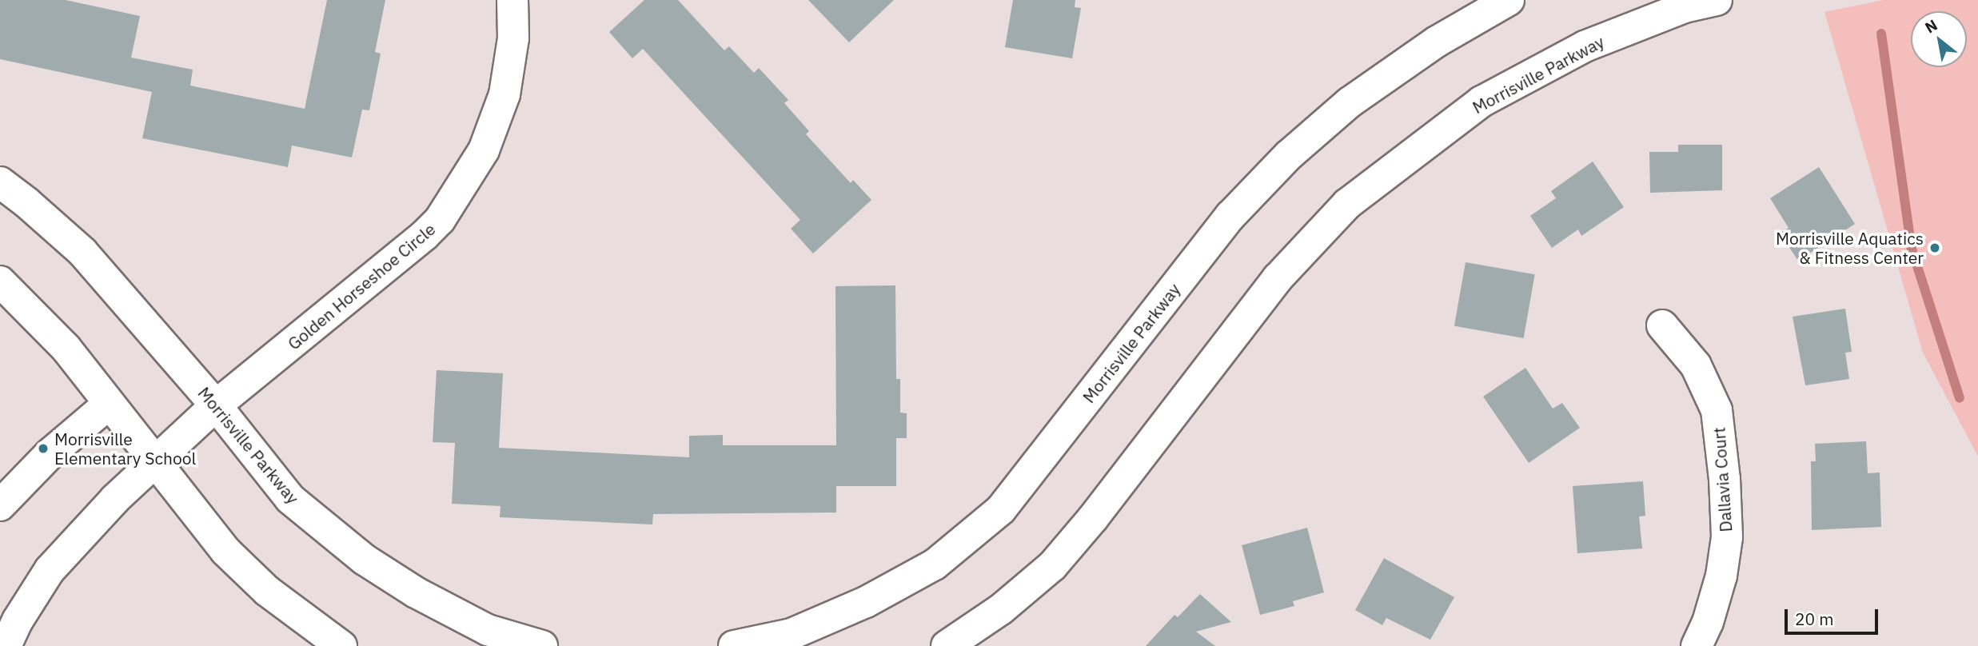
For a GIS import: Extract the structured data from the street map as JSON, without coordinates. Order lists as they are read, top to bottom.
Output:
{
  "streets": {
    "main road": ["Morrisville Parkway", "Golden Horseshoe Circle", "Dallavia Court"]
  },
  "crossings": [
    ["Morrisville Parkway", "Golden Horseshoe Circle"]
  ],
  "places": ["Morrisville Aquatics & Fitness Center", "Morrisville Elementary School"],
  "scale_bar": "20 m",
  "north": "top left"
}
